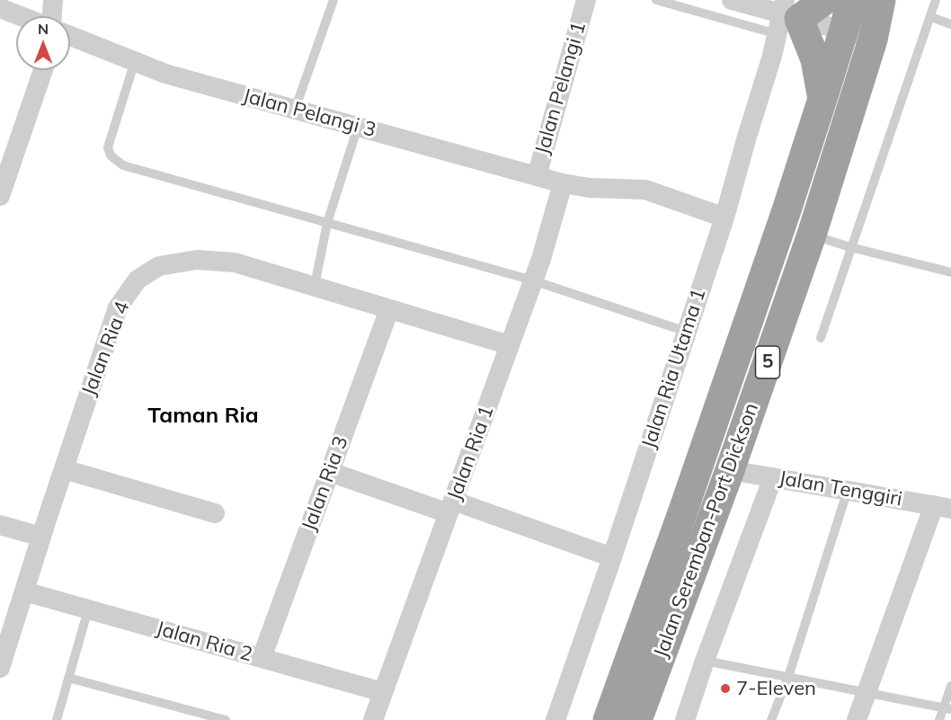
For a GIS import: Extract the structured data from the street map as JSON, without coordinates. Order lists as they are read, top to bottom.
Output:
{
  "streets": {
    "highway": ["5", "Jalan Seremban-Port Dickson"],
    "street": [
      "Jalan Pelangi 1",
      "Jalan Pelangi 3",
      "Jalan Ria 4",
      "Jalan Ria Utama 1",
      "Jalan Ria 1",
      "Jalan Ria 3",
      "Jalan Tenggiri",
      "Jalan Ria 2"
    ]
  },
  "crossings": [
    ["Jalan Pelangi 1", "Jalan Pelangi 3"],
    ["Jalan Pelangi 3", "Jalan Ria Utama 1"],
    ["Jalan Pelangi 3", "Jalan Ria 1"],
    ["Jalan Ria 4", "Jalan Ria 1"],
    ["Jalan Ria 4", "Jalan Ria 3"],
    ["Jalan Ria 4", "Jalan Ria 2"],
    ["Jalan Ria 1", "Jalan Ria 2"],
    ["Jalan Ria 3", "Jalan Ria 2"],
    ["Jalan Tenggiri", "Jalan Seremban-Port Dickson"]
  ],
  "districts": ["Taman Ria"],
  "places": ["7-Eleven"],
  "north": "top"
}
